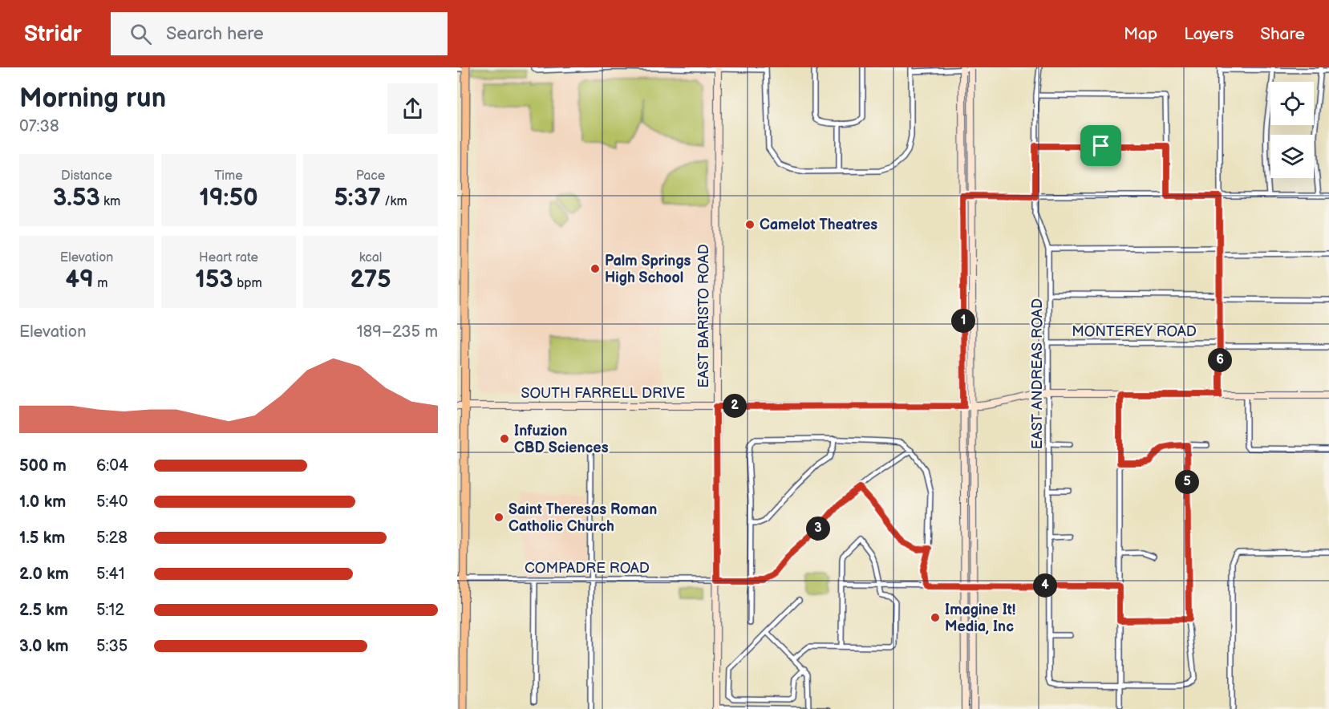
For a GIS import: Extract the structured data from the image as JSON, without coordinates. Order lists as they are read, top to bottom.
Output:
{
  "streets": {
    "street": [
      "EAST BARISTO ROAD",
      "MONTEREY ROAD",
      "EAST ANDREAS ROAD",
      "SOUTH FARRELL DRIVE",
      "COMPADRE ROAD"
    ]
  },
  "crossings": [
    ["EAST BARISTO ROAD", "SOUTH FARRELL DRIVE"],
    ["EAST BARISTO ROAD", "COMPADRE ROAD"],
    ["MONTEREY ROAD", "EAST ANDREAS ROAD"],
    ["EAST ANDREAS ROAD", "SOUTH FARRELL DRIVE"]
  ],
  "places": [
    "Camelot Theatres",
    "Palm Springs High School",
    "Infuzion CBD Sciences",
    "Saint Theresas Roman Catholic Church",
    "Imagine It! Media, Inc"
  ],
  "page": {
    "header": "Stridr",
    "search": "Search here",
    "nav": ["Map", "Layers", "Share"],
    "heading": ["Morning run", "07:38"],
    "stats": [
      ["Distance", "3.53 km"],
      ["Time", "19:50"],
      ["Pace", "5:37 /km"],
      ["Elevation", "49 m"],
      ["Heart rate", "153 bpm"],
      ["kcal", "275"]
    ],
    "pins": [
      "1",
      "6",
      "2",
      "5",
      "3",
      "4"
    ],
    "chart": ["Elevation", "189–235 m"],
    "list": [
      {
        "name": "500 m",
        "note": "6:04"
      },
      {
        "name": "1.0 km",
        "note": "5:40"
      },
      {
        "name": "1.5 km",
        "note": "5:28"
      },
      {
        "name": "2.0 km",
        "note": "5:41"
      },
      {
        "name": "2.5 km",
        "note": "5:12"
      },
      {
        "name": "3.0 km",
        "note": "5:35"
      }
    ]
  }
}
